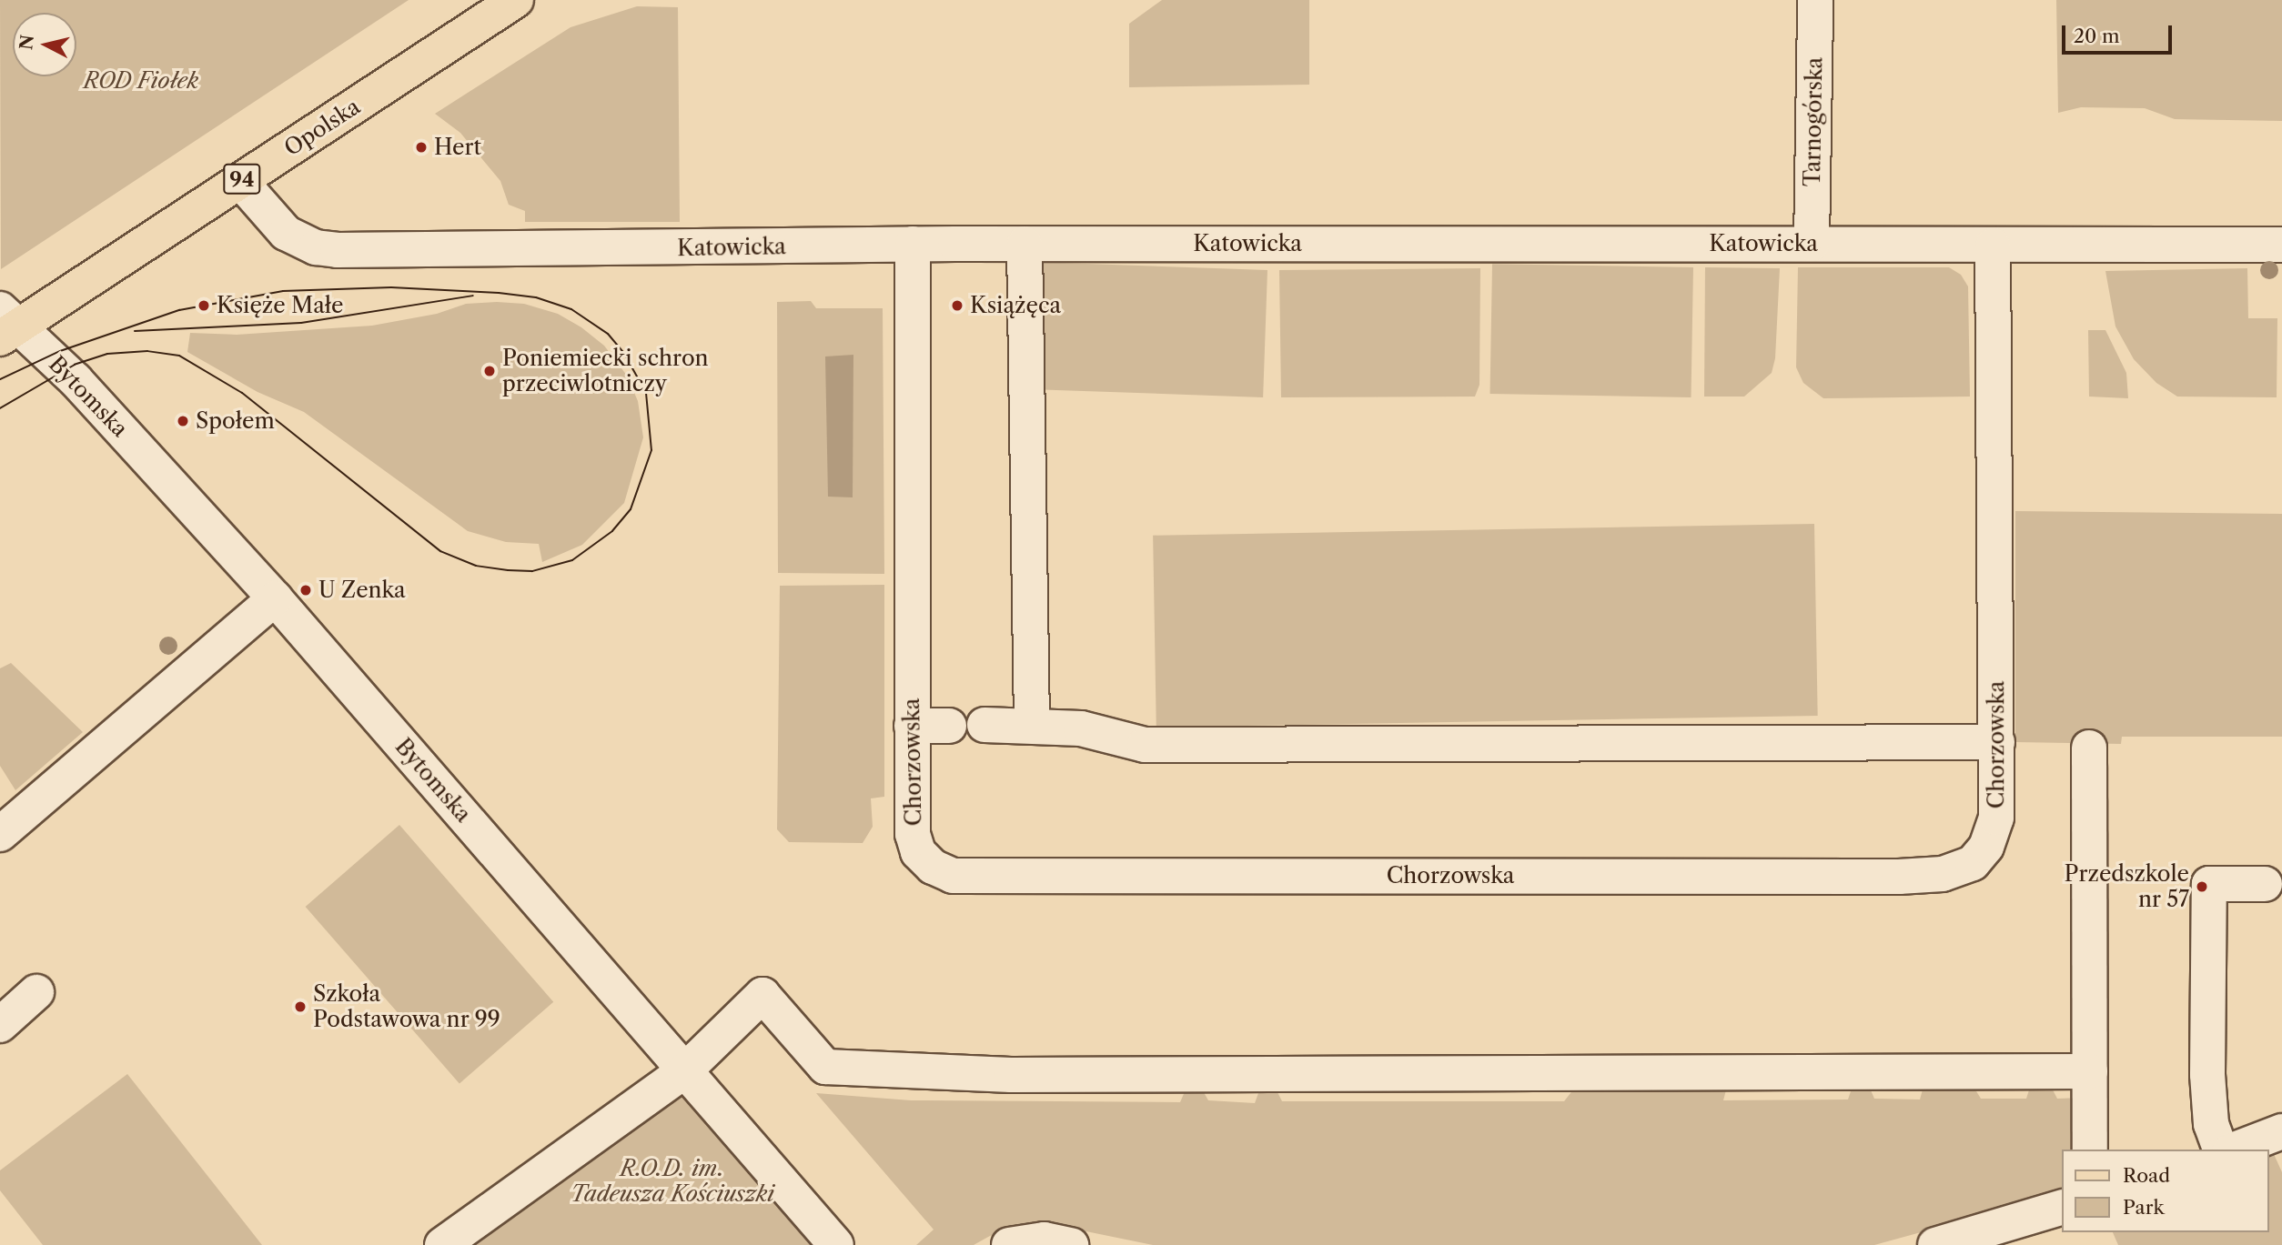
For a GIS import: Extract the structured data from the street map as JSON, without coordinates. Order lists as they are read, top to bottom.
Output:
{
  "streets": {
    "main road": ["Opolska", "94"],
    "street": [
      "Tarnogórska",
      "Katowicka",
      "Bytomska",
      "Chorzowska"
    ]
  },
  "crossings": [
    ["Tarnogórska", "Katowicka"],
    ["Opolska", "Katowicka"],
    ["Opolska", "Bytomska"],
    ["Katowicka", "Chorzowska"]
  ],
  "parks": ["ROD Fiołek", "R.O.D. im. Tadeusza Kościuszki"],
  "places": [
    "Hert",
    "Księże Małe",
    "Książęca",
    "Poniemiecki schron przeciwlotniczy",
    "Społem",
    "U Zenka",
    "Przedszkole nr 57",
    "Szkoła Podstawowa nr 99"
  ],
  "legend": ["Road", "Park"],
  "scale_bar": "20 m",
  "north": "left"
}
